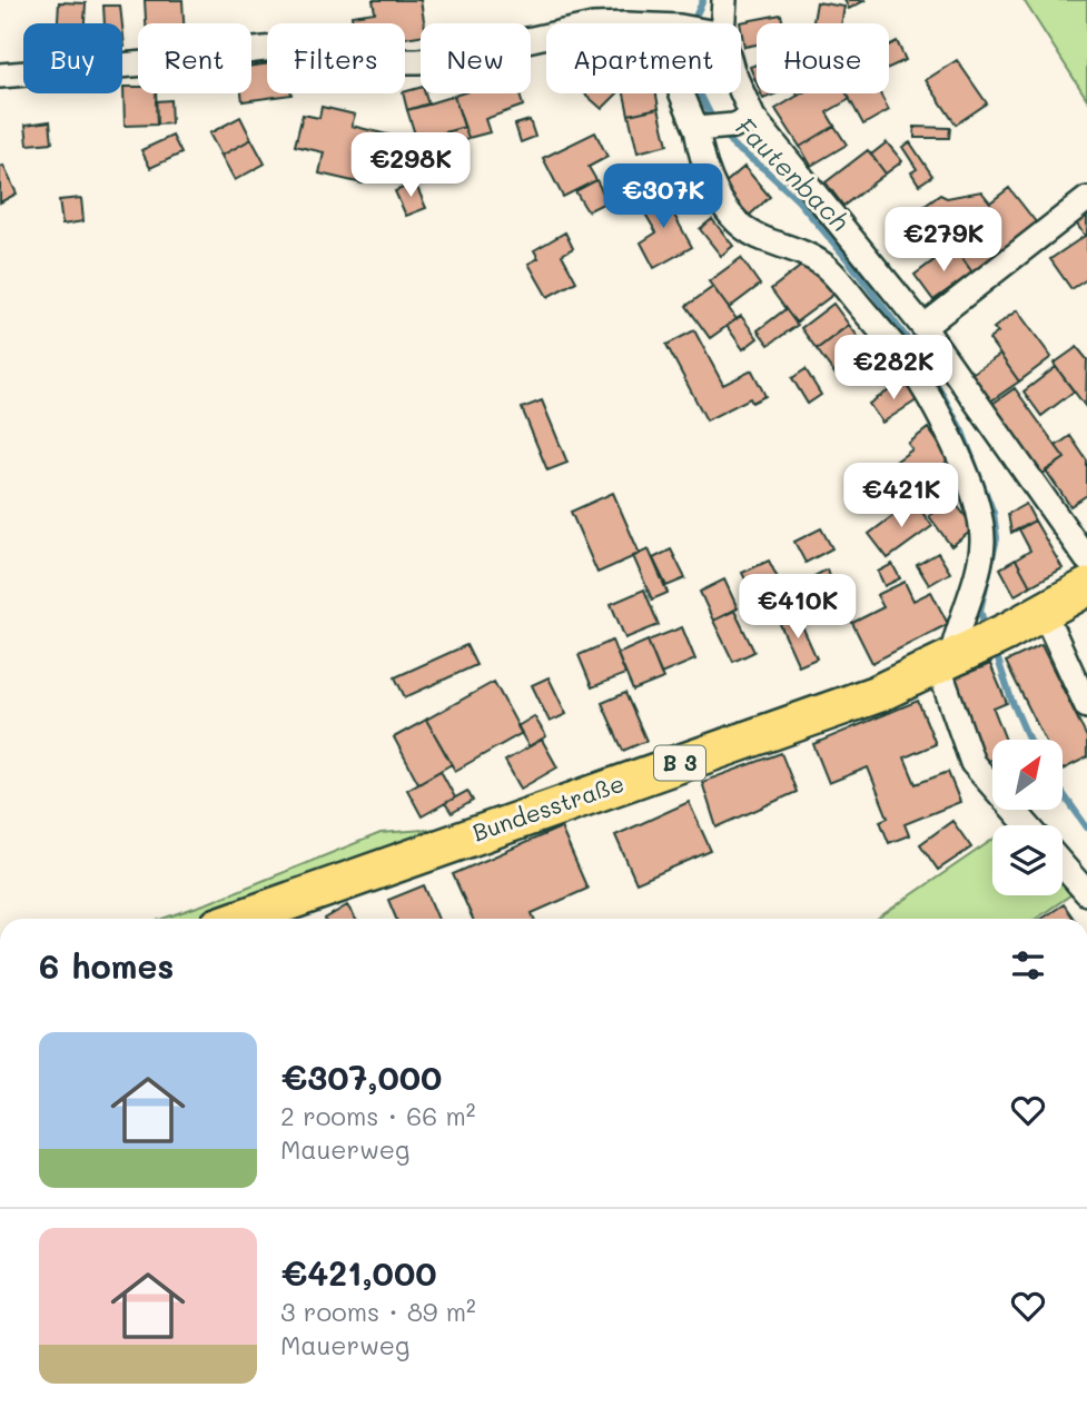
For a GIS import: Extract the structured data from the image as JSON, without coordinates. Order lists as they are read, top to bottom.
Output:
{
  "streets": {
    "main road": ["B 3", "Bundesstraße"]
  },
  "water": ["Fautenbach"],
  "north": "top right",
  "page": {
    "chip": [
      "Buy",
      "Rent",
      "Filters",
      "New",
      "Apartment",
      "House"
    ],
    "price": [
      "€298K",
      "€307K",
      "€279K",
      "€282K",
      "€421K",
      "€410K"
    ],
    "heading": "6 homes",
    "list": [
      {
        "name": "€307,000",
        "note": "2 rooms · 66 m² · Mauerweg"
      },
      {
        "name": "€421,000",
        "note": "3 rooms · 89 m² · Mauerweg"
      }
    ]
  }
}
